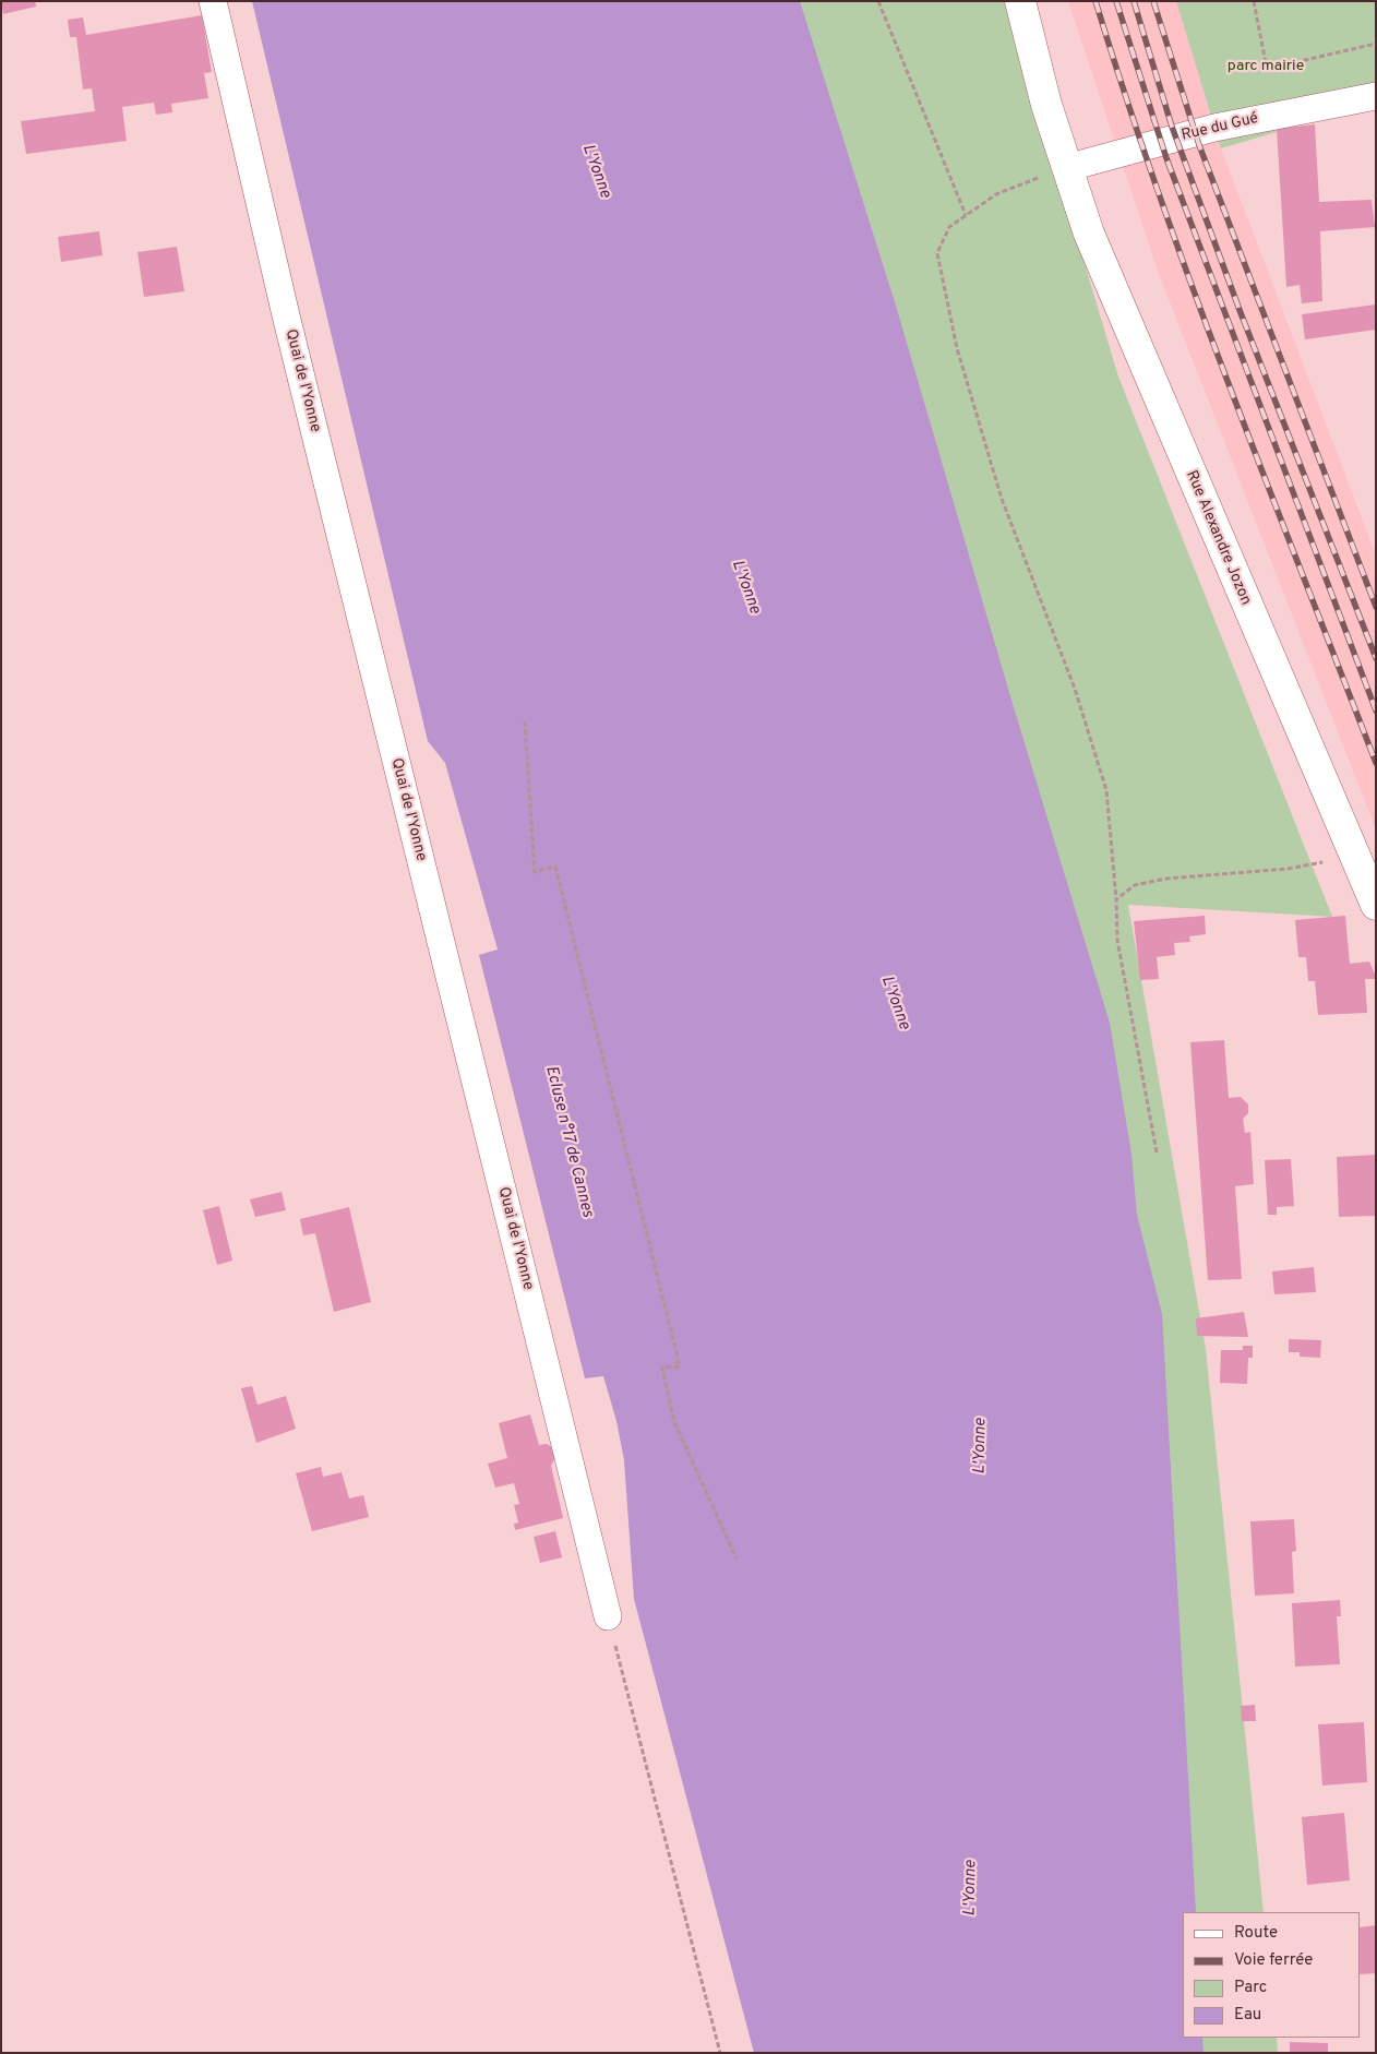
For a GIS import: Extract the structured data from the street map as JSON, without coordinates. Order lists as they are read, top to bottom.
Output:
{
  "streets": {
    "street": ["Rue du Gué", "Quai de l'Yonne", "Rue Alexandre Jozon"]
  },
  "crossings": [
    ["Rue du Gué", "Rue Alexandre Jozon"]
  ],
  "water": ["L'Yonne", "Ecluse n°17 de Cannes"],
  "parks": ["parc mairie"],
  "legend": [
    "Route",
    "Voie ferrée",
    "Parc",
    "Eau"
  ]
}
